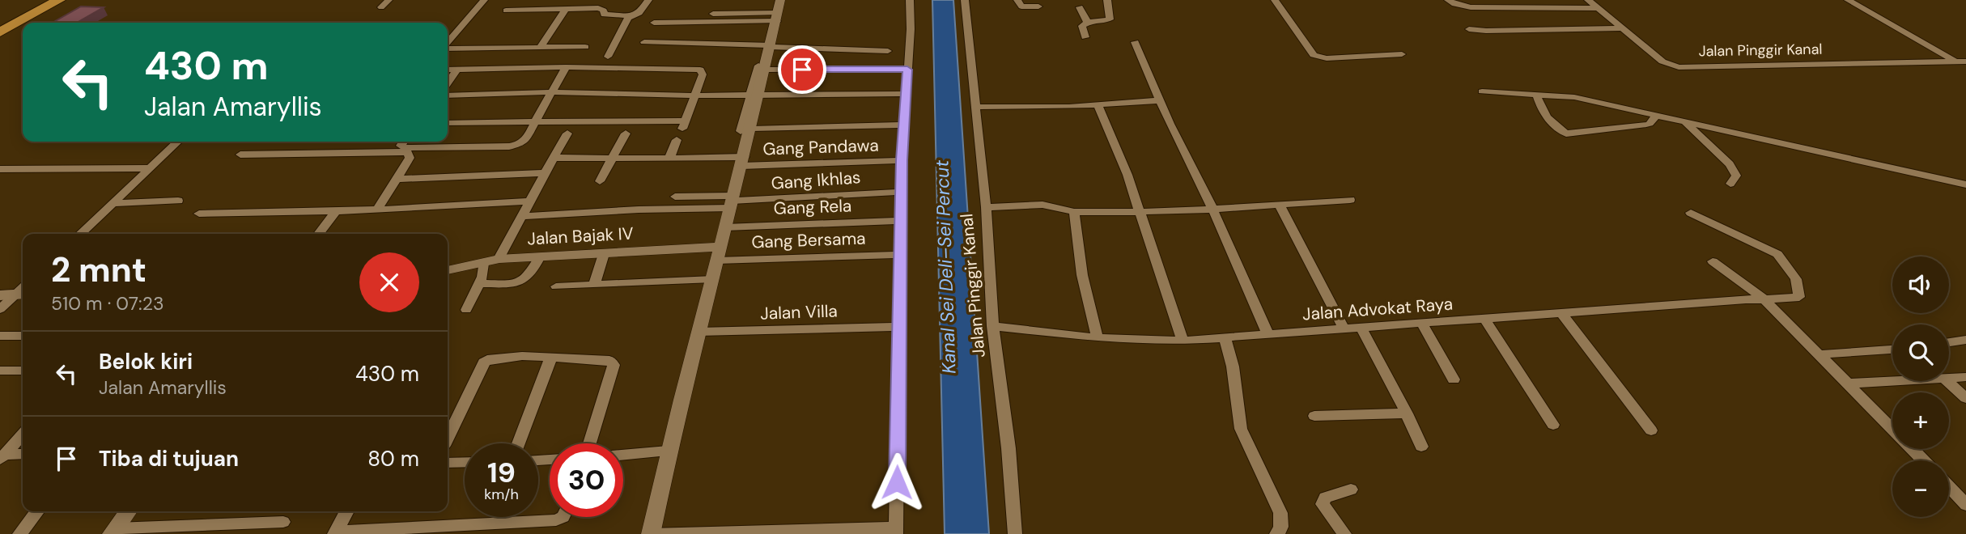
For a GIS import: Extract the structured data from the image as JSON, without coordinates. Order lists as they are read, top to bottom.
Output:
{
  "streets": {
    "street": [
      "Jalan Pinggir Kanal",
      "Gang Pandawa",
      "Gang Ikhlas",
      "Gang Rela",
      "Jalan Bajak IV",
      "Gang Bersama",
      "Jalan Advokat Raya",
      "Jalan Villa"
    ]
  },
  "crossings": [
    ["Jalan Pinggir Kanal", "Jalan Advokat Raya"],
    ["Jalan Bajak IV", "Gang Bersama"]
  ],
  "water": ["Kanal Sei Deli–Sei Percut"],
  "page": {
    "turn": ["430 m", "Jalan Amaryllis"],
    "heading": ["2 mnt", "510 m · 07:23"],
    "map_buttons": ["+", "−"],
    "list": [
      {
        "name": "Belok kiri",
        "note": "Jalan Amaryllis",
        "value": "430 m"
      },
      {
        "name": "Tiba di tujuan",
        "value": "80 m"
      }
    ],
    "speed": "19 km/h",
    "limit": "30"
  }
}
